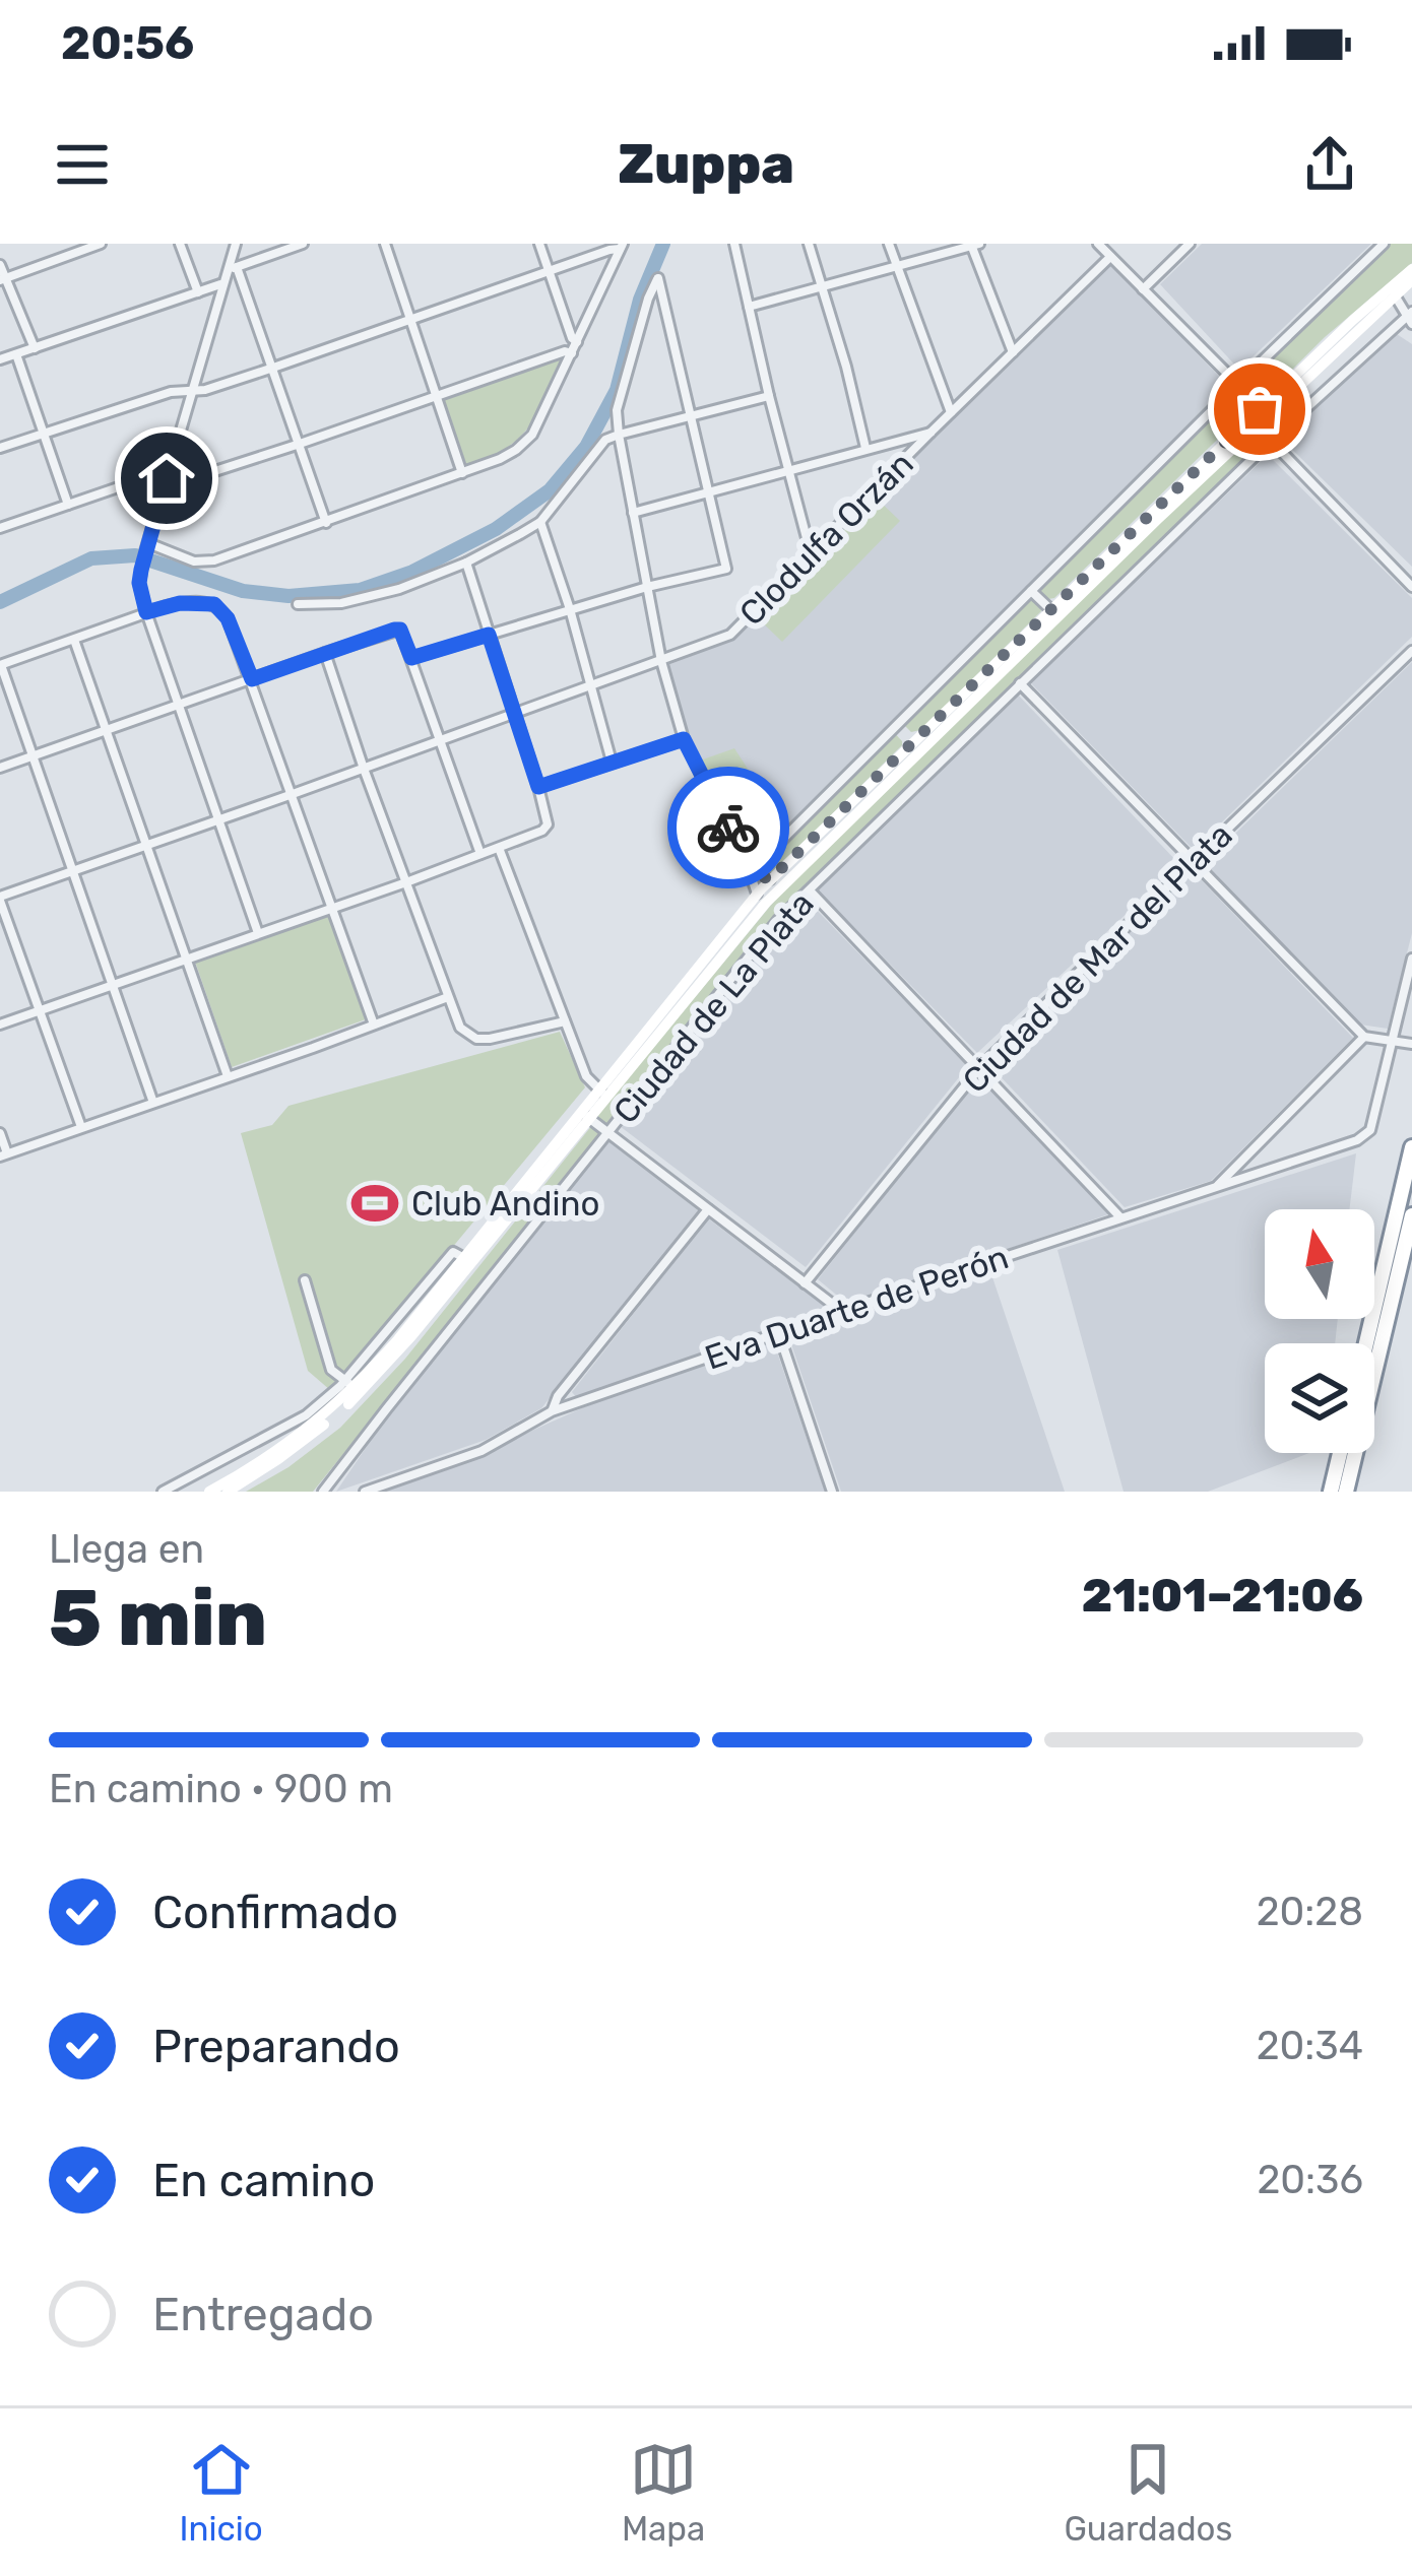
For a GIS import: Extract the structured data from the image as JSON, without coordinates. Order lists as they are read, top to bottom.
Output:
{
  "streets": {
    "street": [
      "Clodulfa Orzán",
      "Ciudad de Mar del Plata",
      "Ciudad de La Plata",
      "Eva Duarte de Perón"
    ]
  },
  "places": {
    "sports": ["Club Andino"]
  },
  "north": "top",
  "page": {
    "status": "20:56",
    "header": "Zuppa",
    "heading": ["5 min", "Llega en", "21:01–21:06"],
    "bar": "En camino · 900 m",
    "list": [
      ["Confirmado", "20:28"],
      ["Preparando", "20:34"],
      ["En camino", "20:36"],
      "Entregado"
    ],
    "tabs": ["Inicio", "Mapa", "Guardados"]
  }
}
